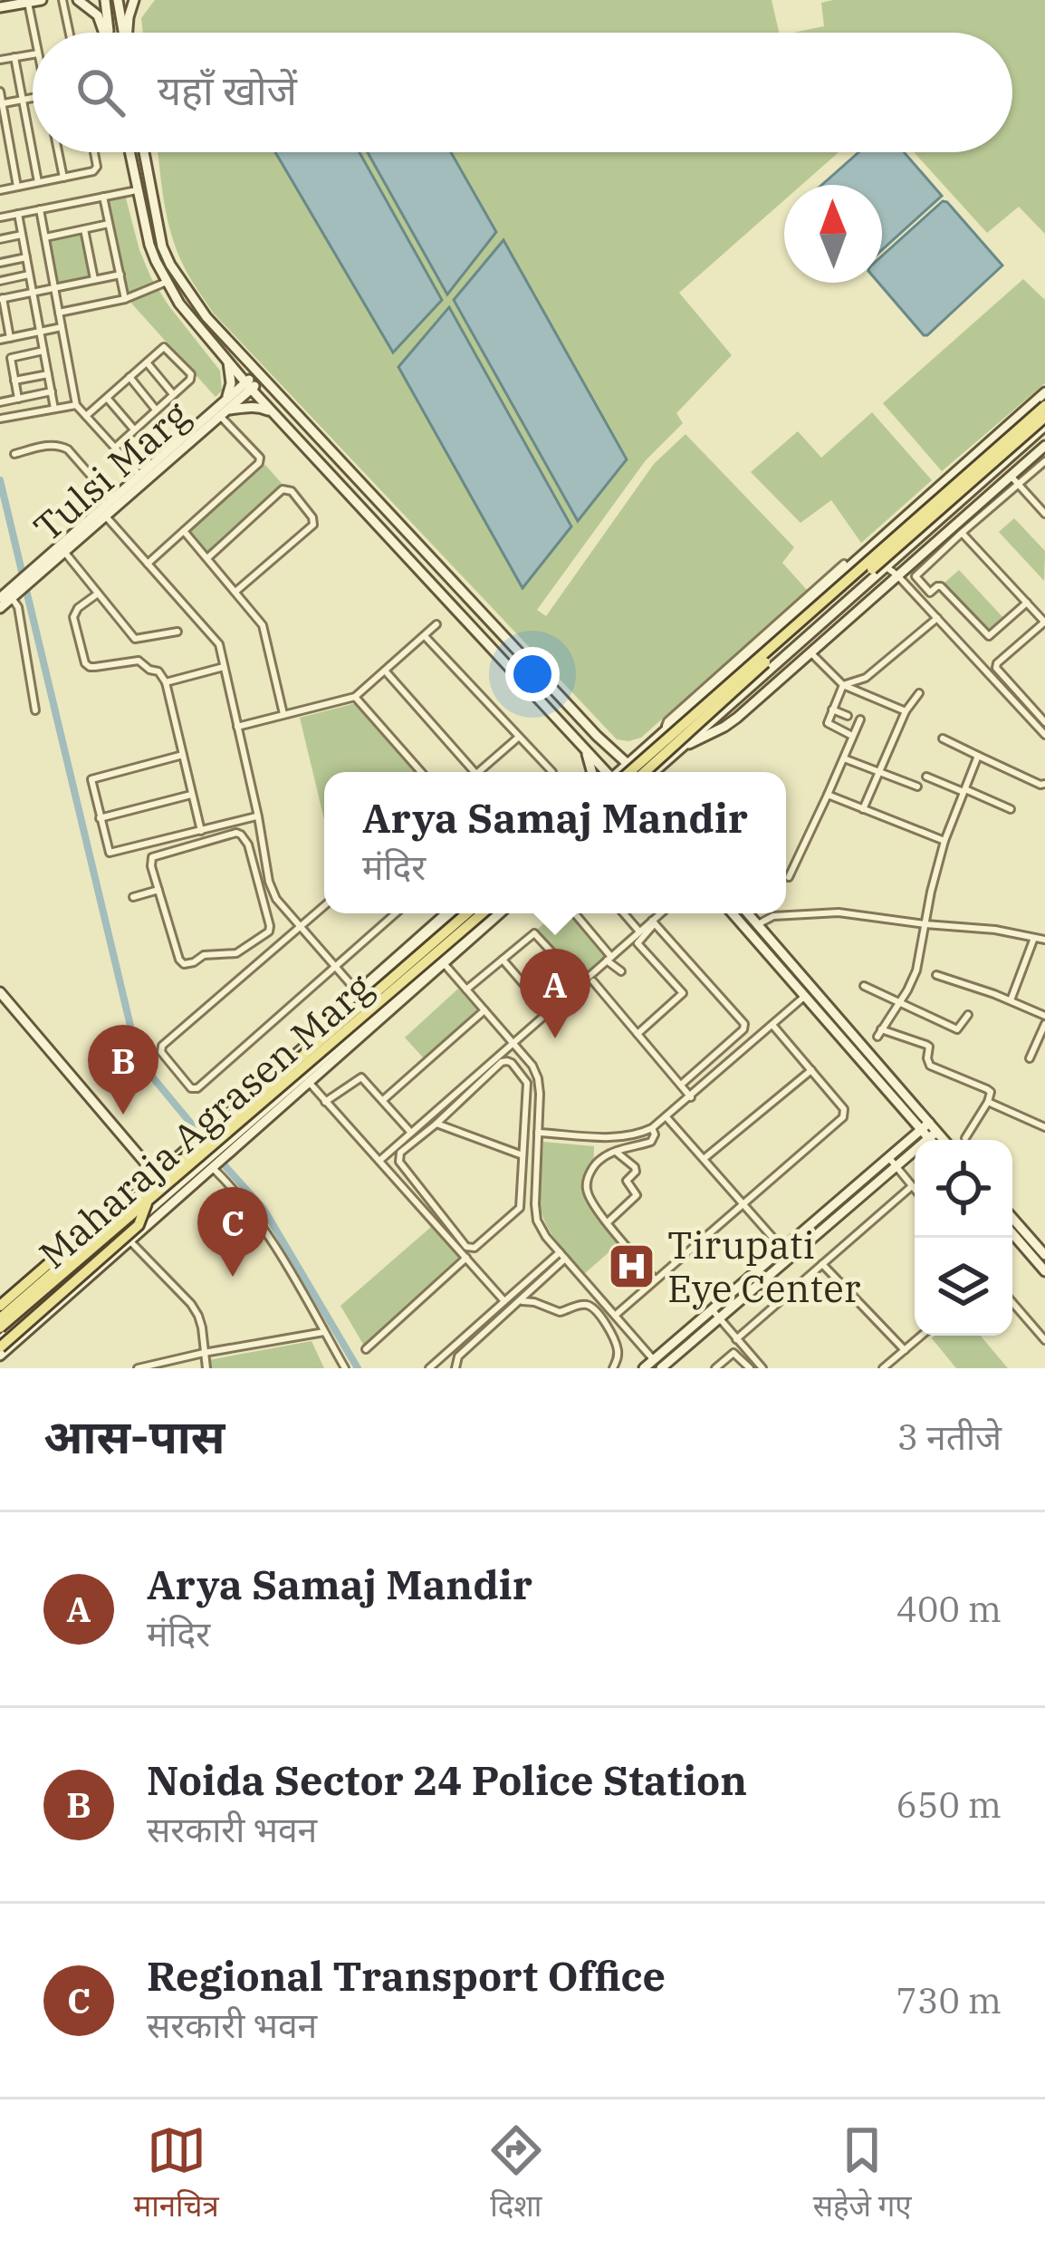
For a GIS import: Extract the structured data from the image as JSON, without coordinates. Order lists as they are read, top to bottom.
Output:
{
  "streets": {
    "street": ["Tulsi Marg", "Maharaja Agrasen Marg"]
  },
  "places": {
    "hospital": ["Tirupati Eye Center"]
  },
  "north": "top",
  "page": {
    "search": "यहाँ खोजें",
    "popup": ["Arya Samaj Mandir", "मंदिर"],
    "pins": ["A", "B", "C"],
    "heading": ["आस-पास", "3 नतीजे"],
    "list": [
      {
        "mark": "A",
        "name": "Arya Samaj Mandir",
        "note": "मंदिर",
        "value": "400 m"
      },
      {
        "mark": "B",
        "name": "Noida Sector 24 Police Station",
        "note": "सरकारी भवन",
        "value": "650 m"
      },
      {
        "mark": "C",
        "name": "Regional Transport Office",
        "note": "सरकारी भवन",
        "value": "730 m"
      }
    ],
    "nav": ["मानचित्र", "दिशा", "सहेजे गए"]
  }
}
